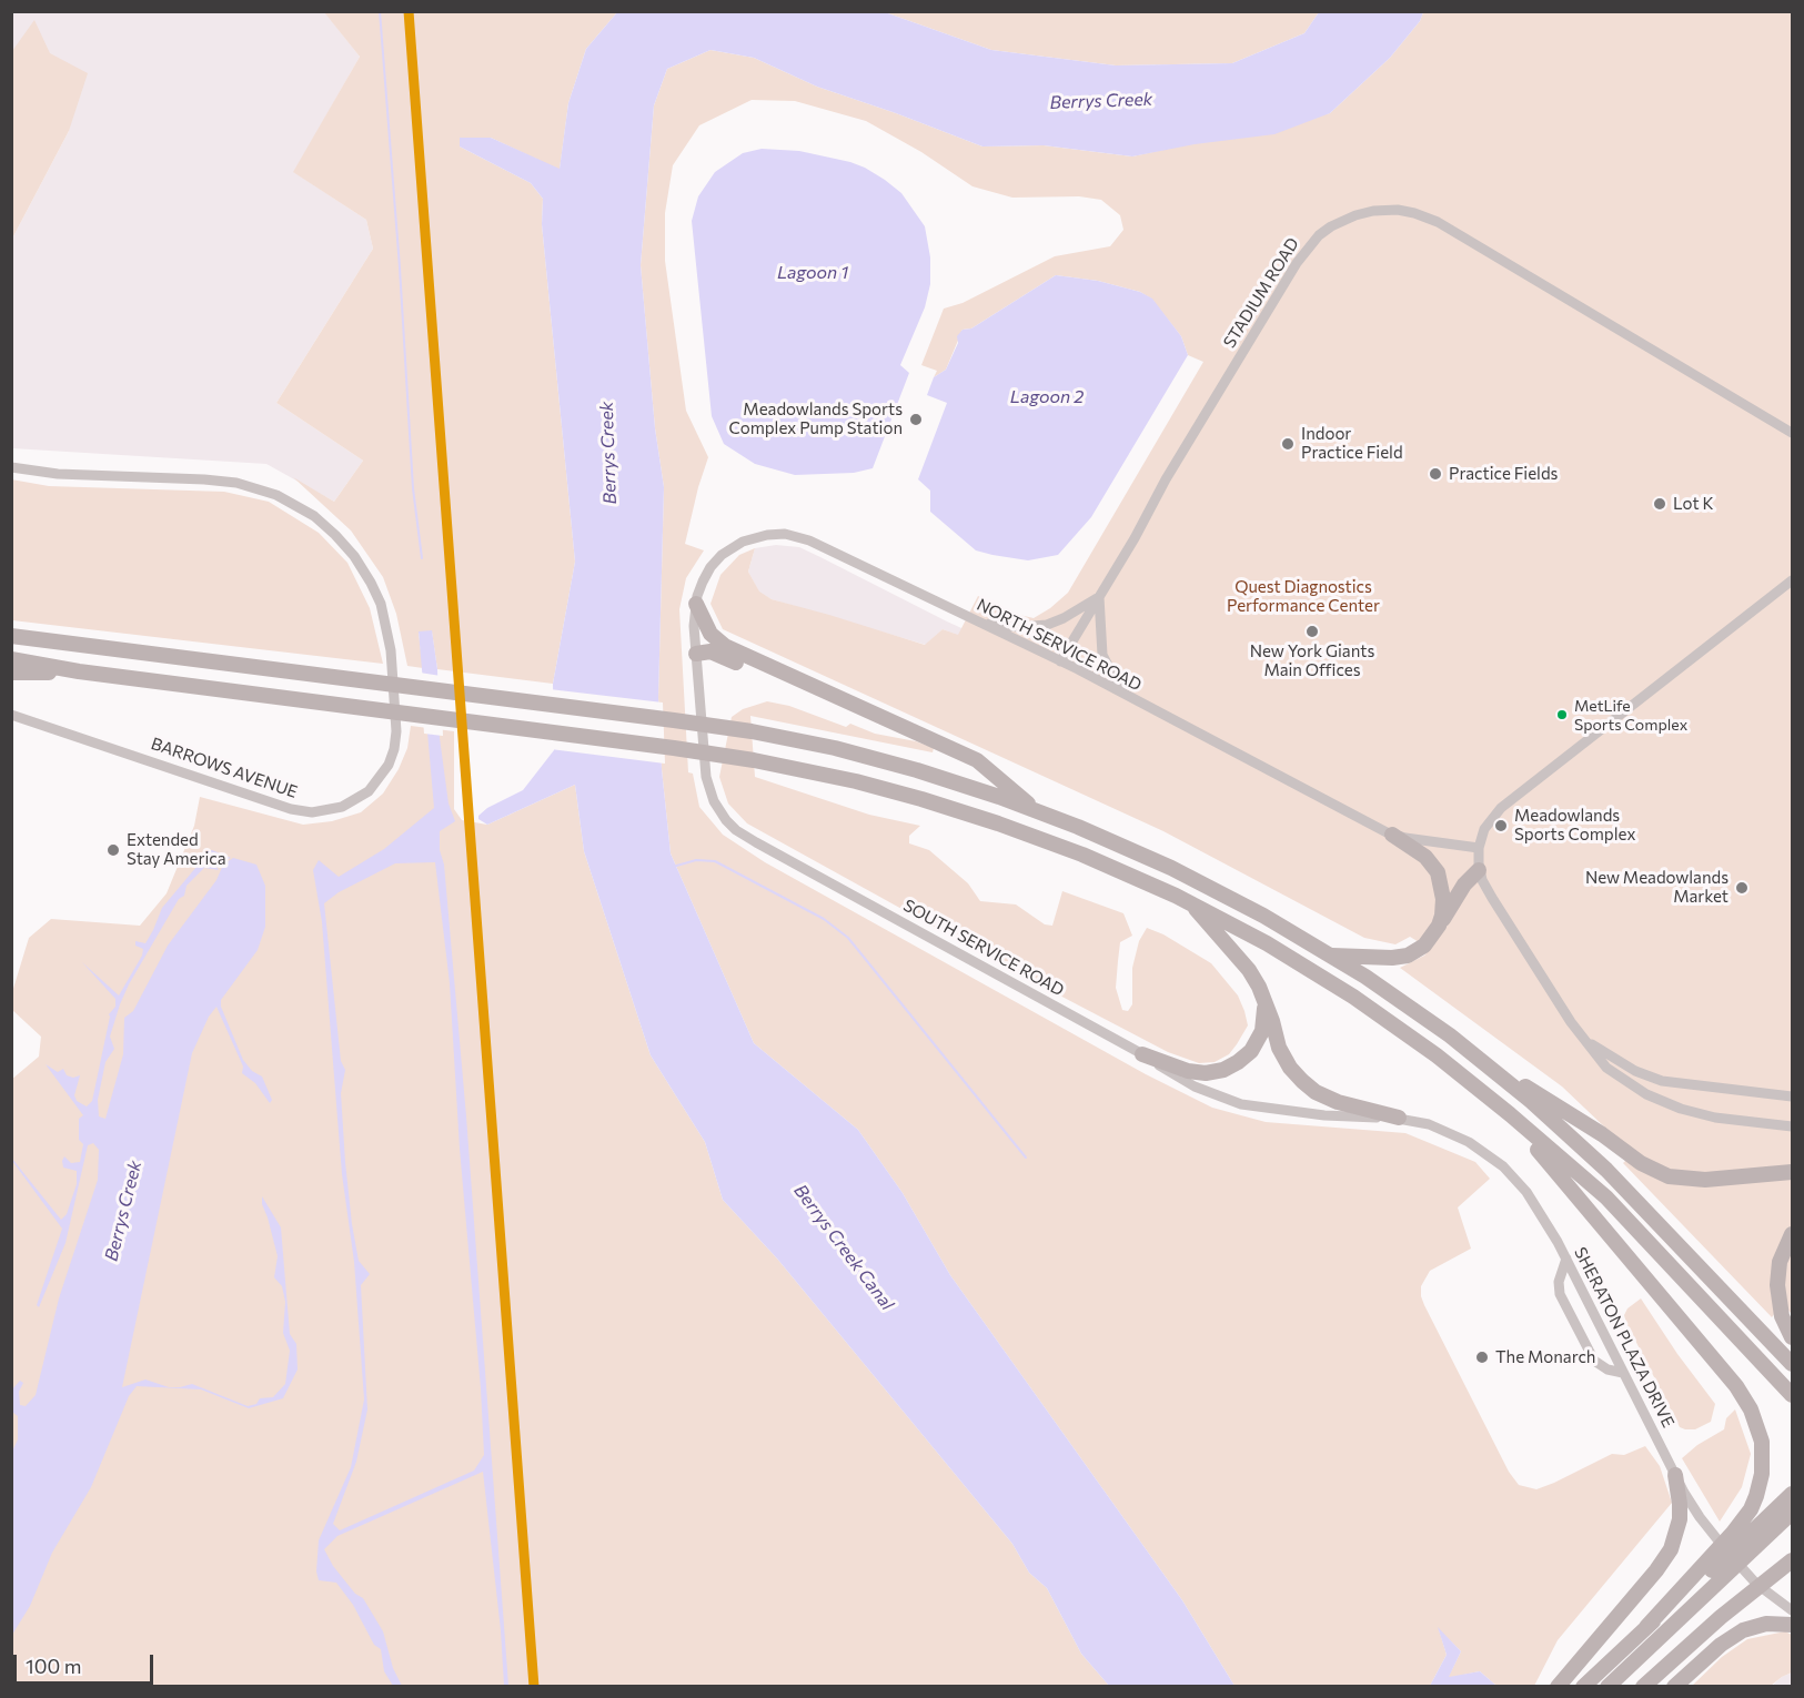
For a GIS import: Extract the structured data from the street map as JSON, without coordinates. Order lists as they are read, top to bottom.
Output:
{
  "streets": {
    "street": [
      "STADIUM ROAD",
      "NORTH SERVICE ROAD",
      "BARROWS AVENUE",
      "SOUTH SERVICE ROAD",
      "SHERATON PLAZA DRIVE"
    ]
  },
  "crossings": [
    ["STADIUM ROAD", "NORTH SERVICE ROAD"],
    ["NORTH SERVICE ROAD", "SOUTH SERVICE ROAD"],
    ["SOUTH SERVICE ROAD", "SHERATON PLAZA DRIVE"]
  ],
  "water": [
    "Berrys Creek",
    "Lagoon 1",
    "Lagoon 2",
    "Berrys Creek Canal"
  ],
  "parks": ["Quest Diagnostics Performance Center"],
  "places": [
    "Meadowlands Sports Complex Pump Station",
    "Indoor Practice Field",
    "Practice Fields",
    "Lot K",
    "New York Giants Main Offices",
    "MetLife Sports Complex",
    "Meadowlands Sports Complex",
    "Extended Stay America",
    "New Meadowlands Market",
    "The Monarch"
  ],
  "scale_bar": "100 m"
}
